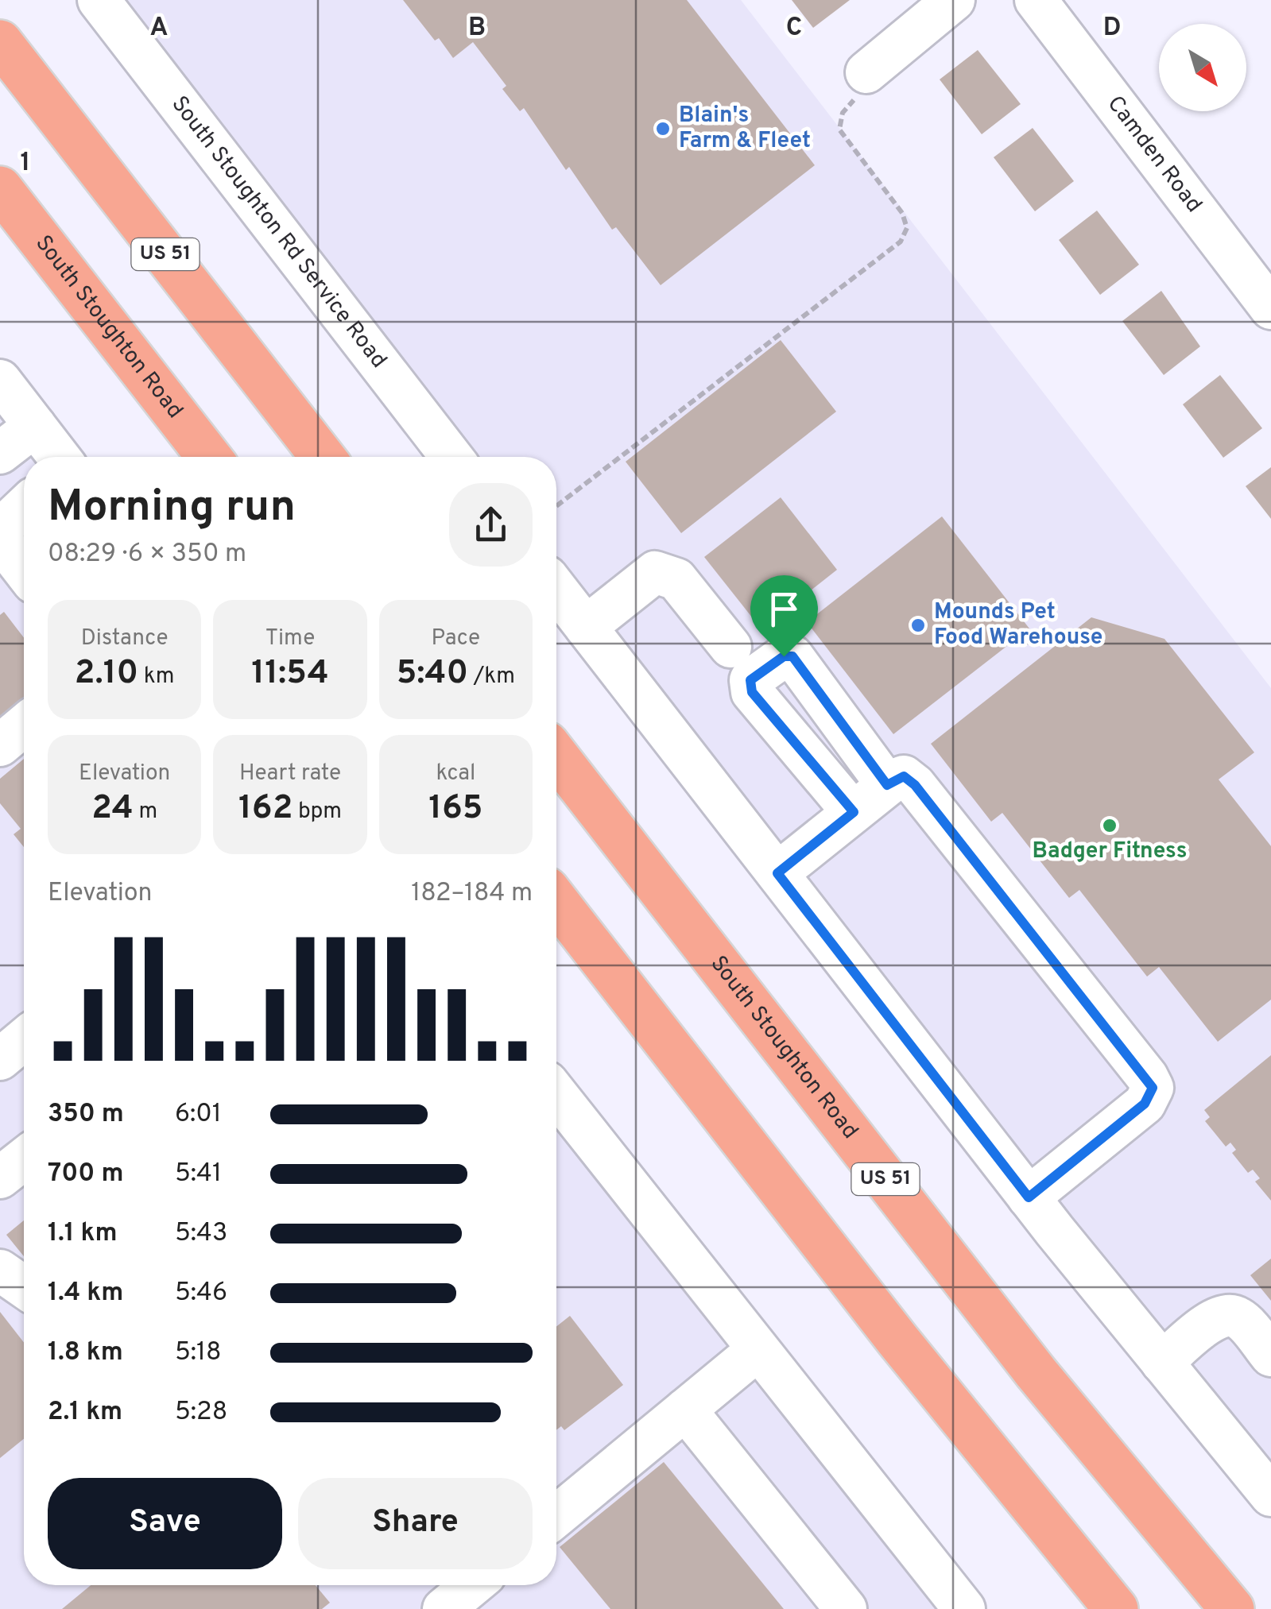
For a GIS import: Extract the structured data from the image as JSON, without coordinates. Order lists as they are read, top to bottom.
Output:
{
  "streets": {
    "main road": ["US 51", "South Stoughton Road"],
    "street": ["Camden Road", "South Stoughton Rd Service Road"]
  },
  "places": ["Blain's Farm & Fleet", "Mounds Pet Food Warehouse", "Badger Fitness"],
  "north": "bottom right",
  "page": {
    "heading": ["Morning run", "08:29 · 6 × 350 m"],
    "stats": [
      ["Distance", "2.10 km"],
      ["Time", "11:54"],
      ["Pace", "5:40 /km"],
      ["Elevation", "24 m"],
      ["Heart rate", "162 bpm"],
      ["kcal", "165"]
    ],
    "chart": ["Elevation", "182–184 m"],
    "list": [
      {
        "name": "350 m",
        "note": "6:01"
      },
      {
        "name": "700 m",
        "note": "5:41"
      },
      {
        "name": "1.1 km",
        "note": "5:43"
      },
      {
        "name": "1.4 km",
        "note": "5:46"
      },
      {
        "name": "1.8 km",
        "note": "5:18"
      },
      {
        "name": "2.1 km",
        "note": "5:28"
      }
    ],
    "buttons": ["Save", "Share"]
  },
  "grid": {
    "columns": [
      "A",
      "B",
      "C",
      "D"
    ],
    "rows": ["1"]
  }
}
